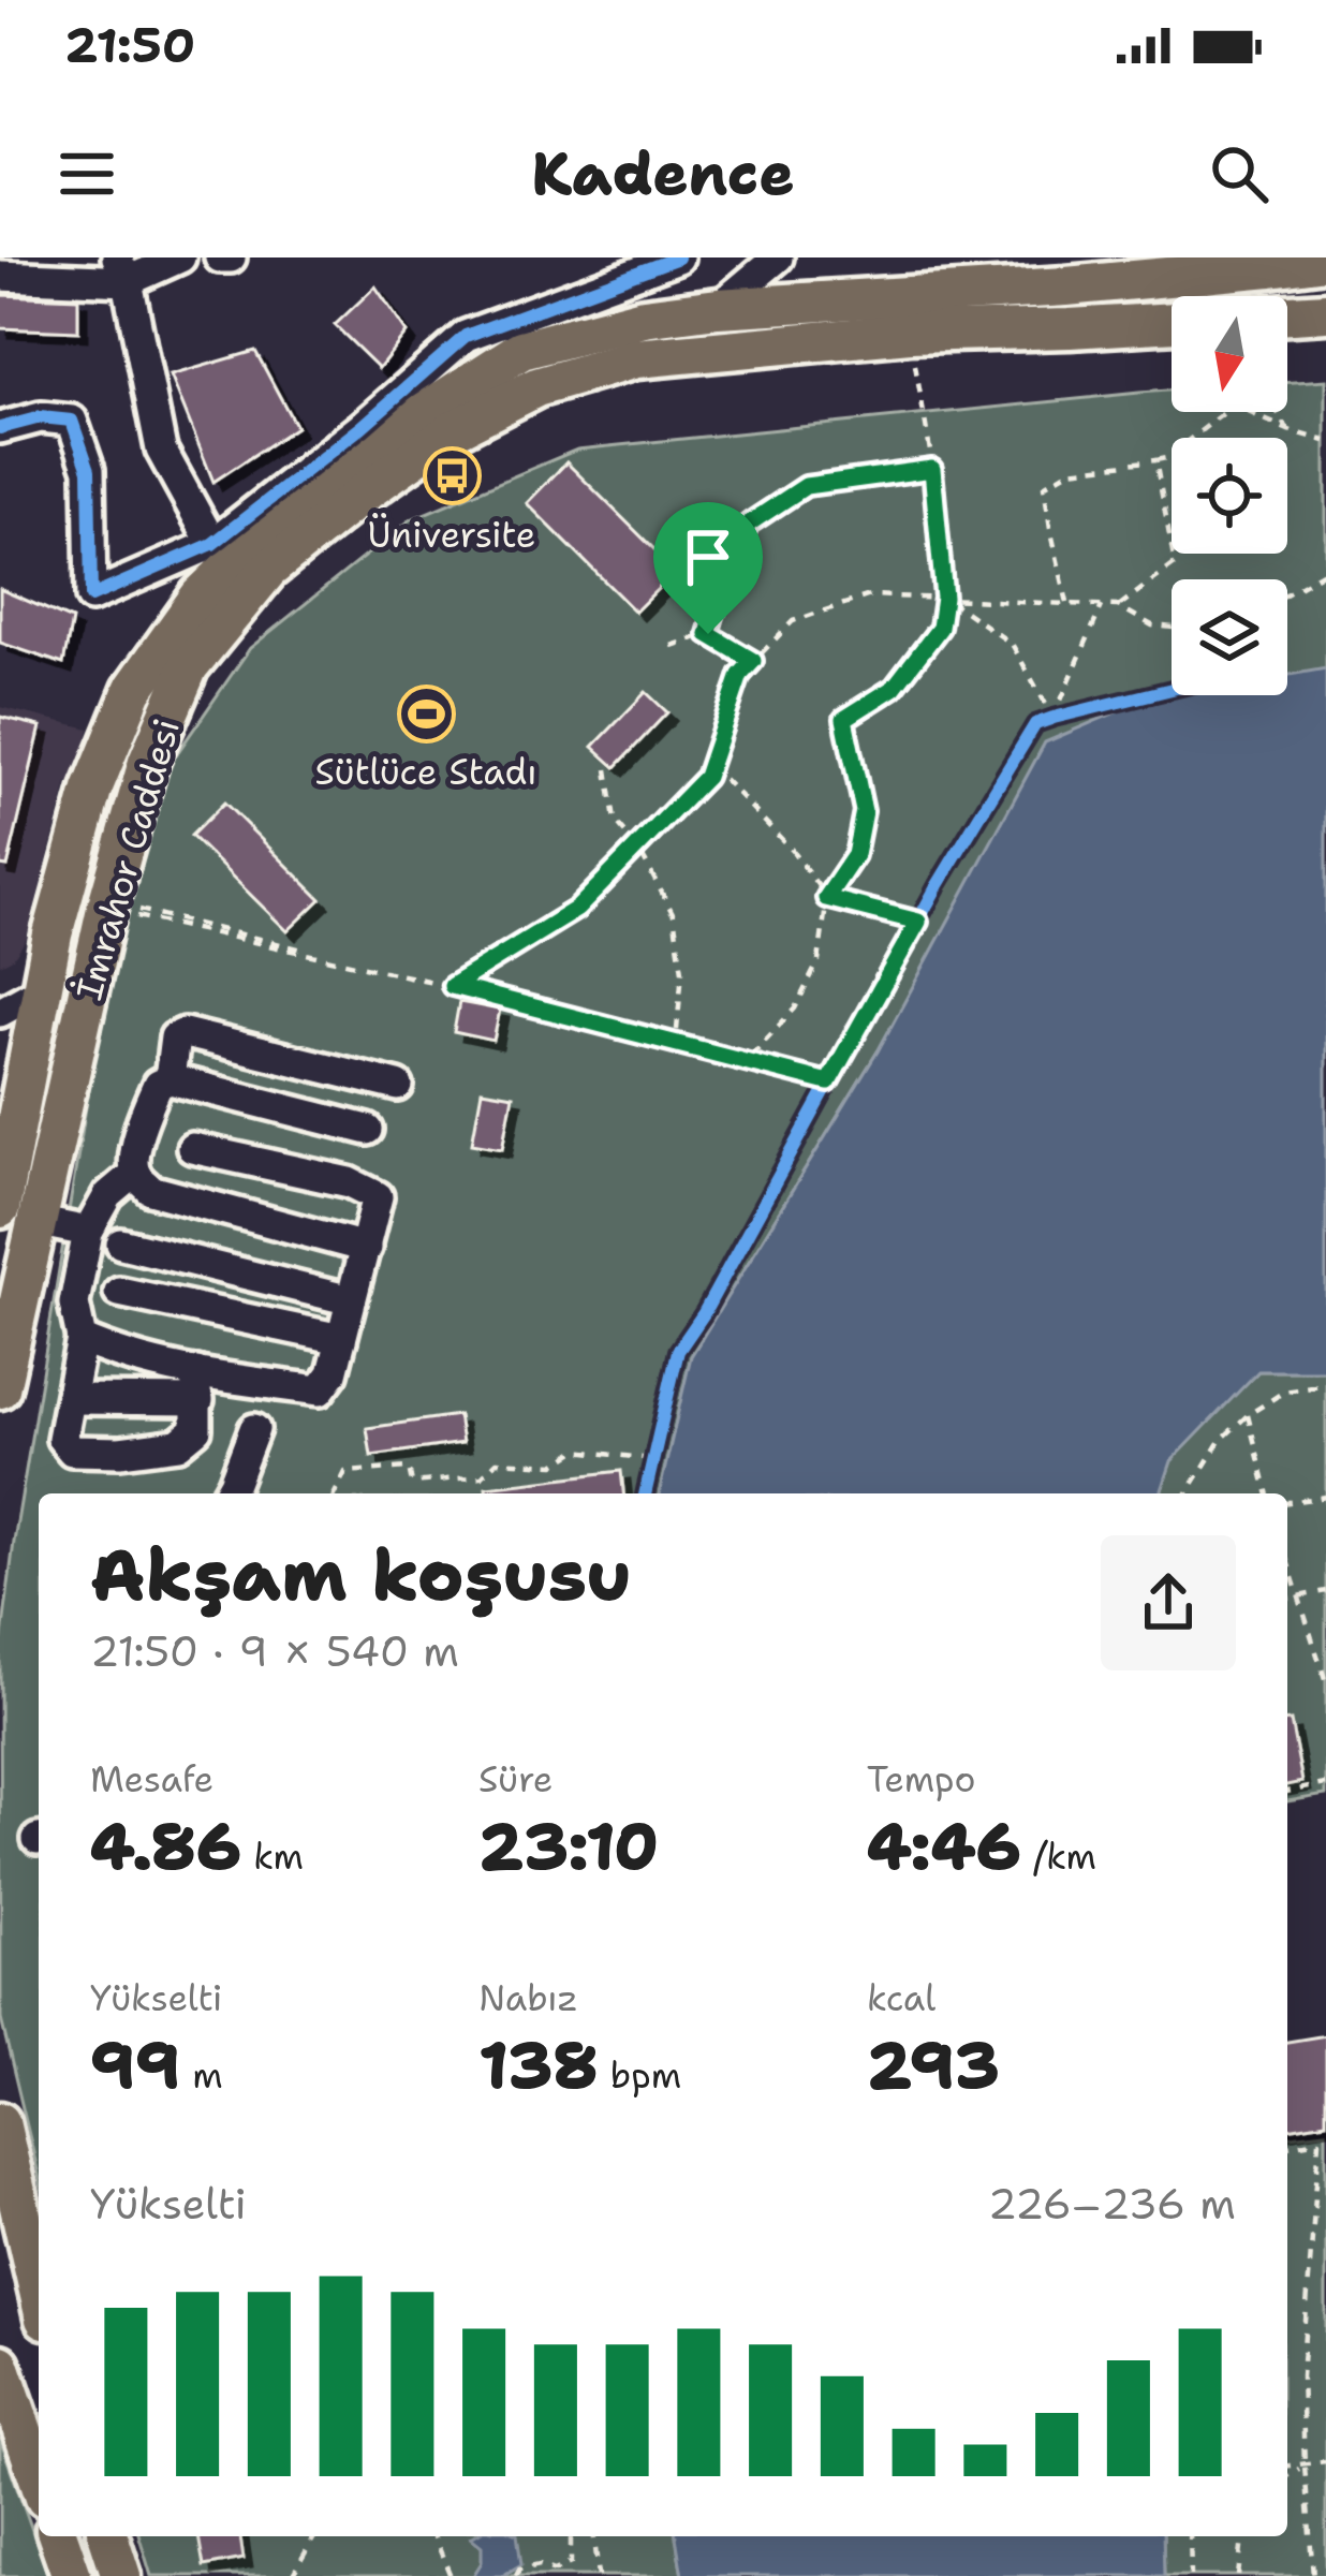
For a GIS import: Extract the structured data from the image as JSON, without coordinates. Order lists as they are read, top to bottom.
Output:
{
  "streets": {
    "main road": ["İmrahor Caddesi"]
  },
  "places": {
    "bus stop": ["Üniversite"],
    "sports": ["Sütlüce Stadı"]
  },
  "north": "bottom",
  "page": {
    "status": "21:50",
    "header": "Kadence",
    "heading": ["Akşam koşusu", "21:50 · 9 × 540 m"],
    "stats": [
      ["Mesafe", "4.86 km"],
      ["Süre", "23:10"],
      ["Tempo", "4:46 /km"],
      ["Yükselti", "99 m"],
      ["Nabız", "138 bpm"],
      ["kcal", "293"]
    ],
    "chart": ["Yükselti", "226–236 m"]
  }
}
